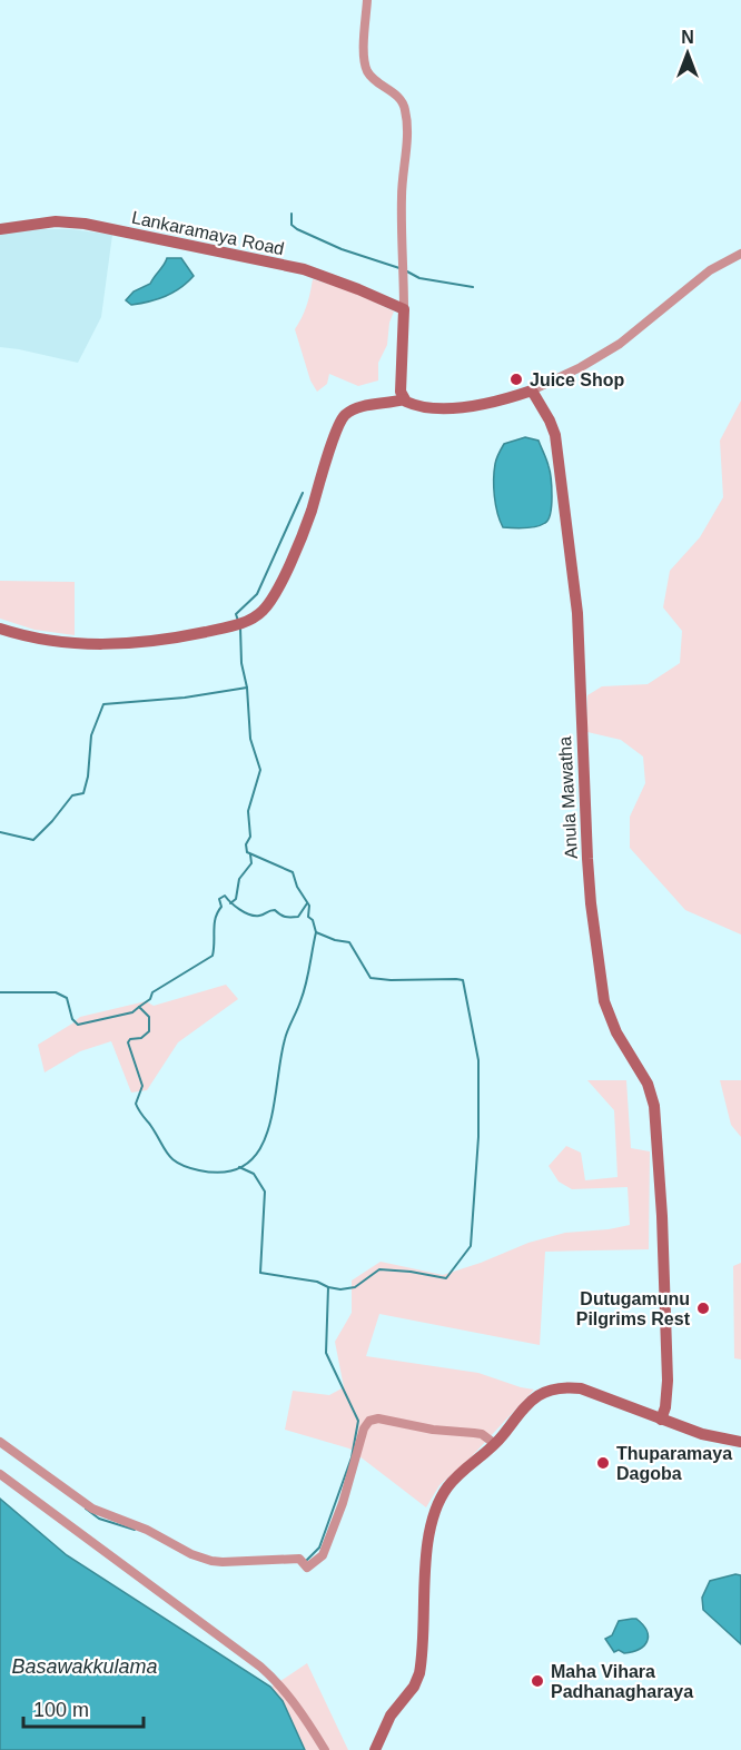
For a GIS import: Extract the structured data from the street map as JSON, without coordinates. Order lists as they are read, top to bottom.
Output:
{
  "streets": {
    "main road": ["Lankaramaya Road", "Anula Mawatha"]
  },
  "water": ["Basawakkulama"],
  "places": [
    "Juice Shop",
    "Dutugamunu Pilgrims Rest",
    "Thuparamaya Dagoba",
    "Maha Vihara Padhanagharaya"
  ],
  "scale_bar": "100 m",
  "north": "top"
}
